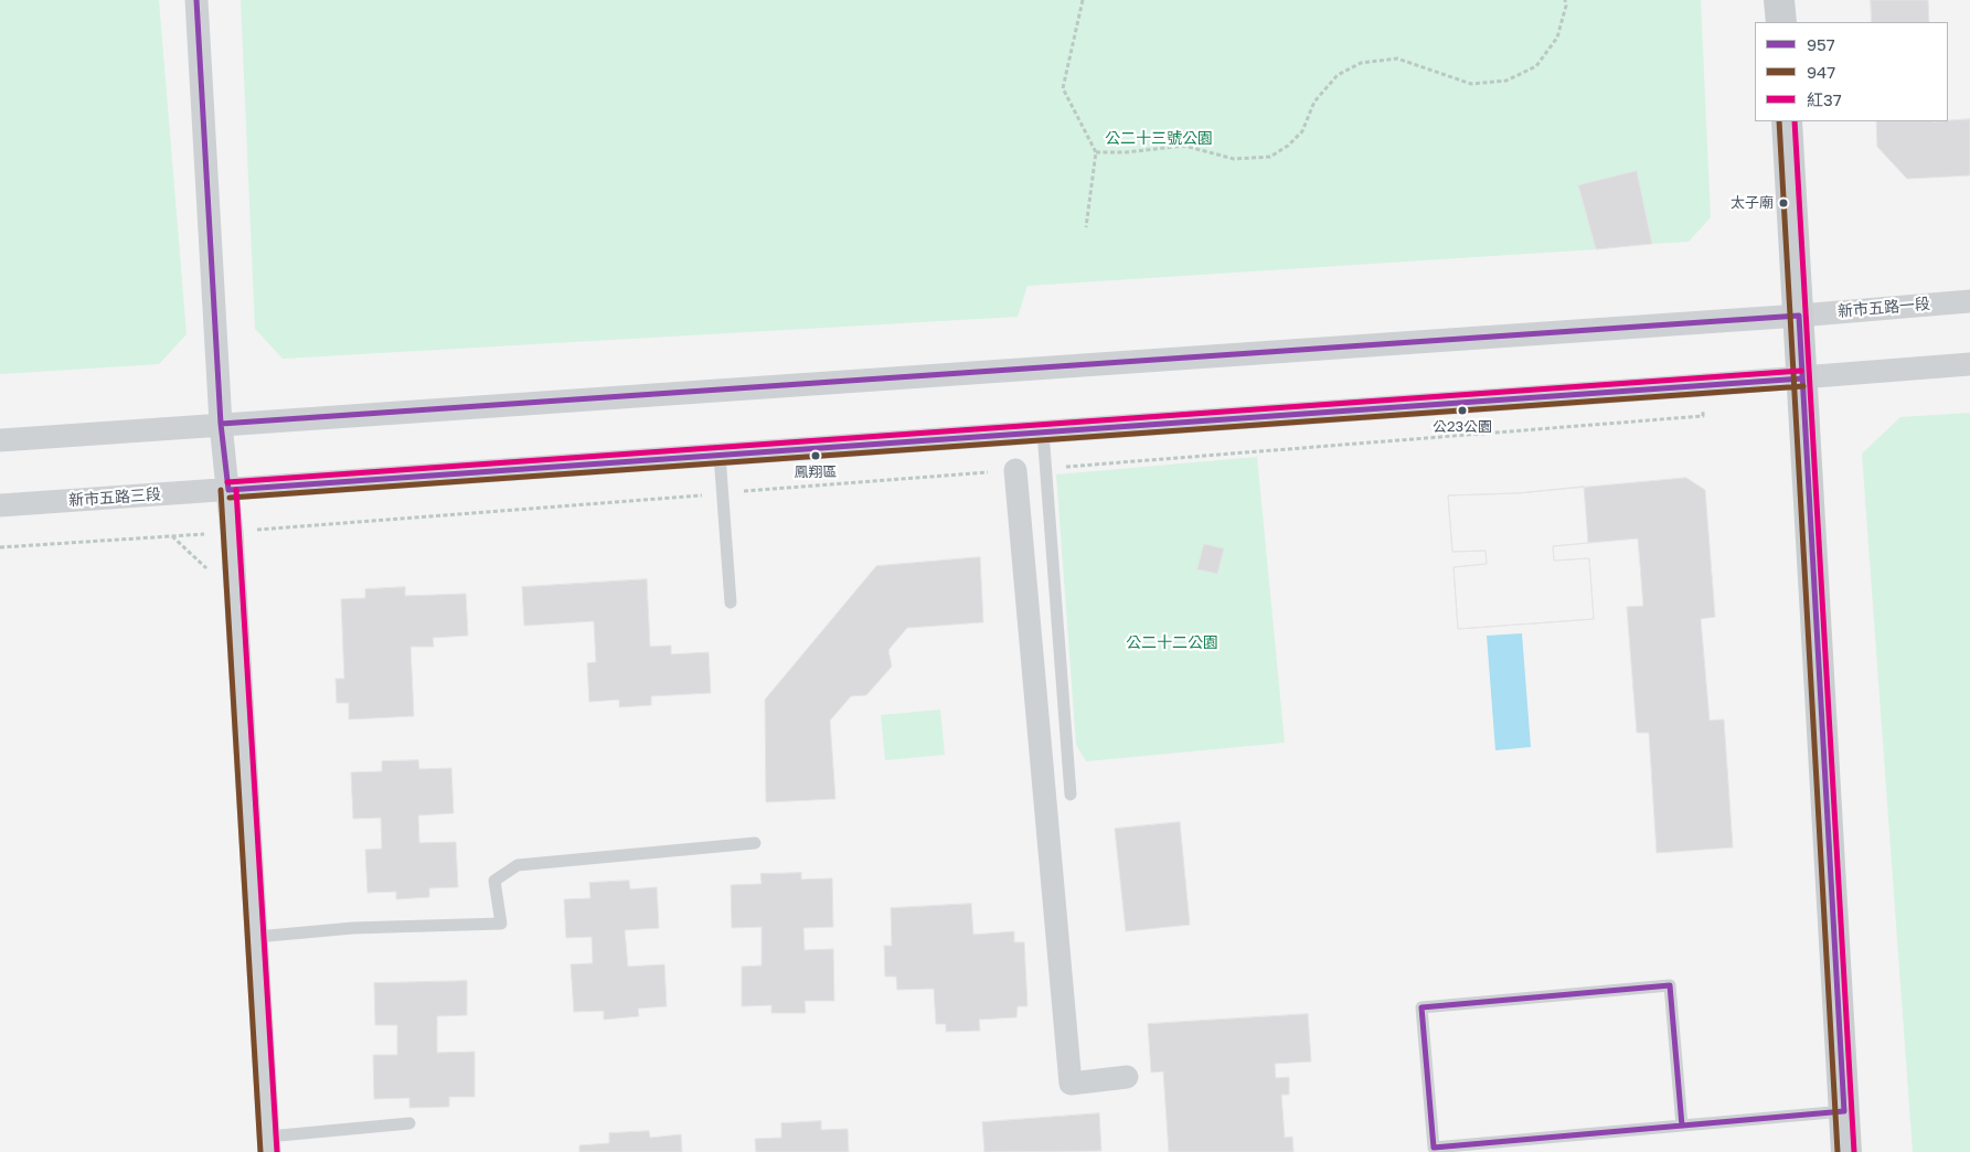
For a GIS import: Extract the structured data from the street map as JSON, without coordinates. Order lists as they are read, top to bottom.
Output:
{
  "streets": {
    "street": ["新市五路一段", "新市五路三段"]
  },
  "parks": ["公二十三號公園", "公二十二公園"],
  "places": ["太子廟", "公23公園", "鳳翔區"],
  "lines": ["transit line 957", "transit line 947", "transit line 紅37"],
  "legend": ["957", "947", "紅37"]
}
